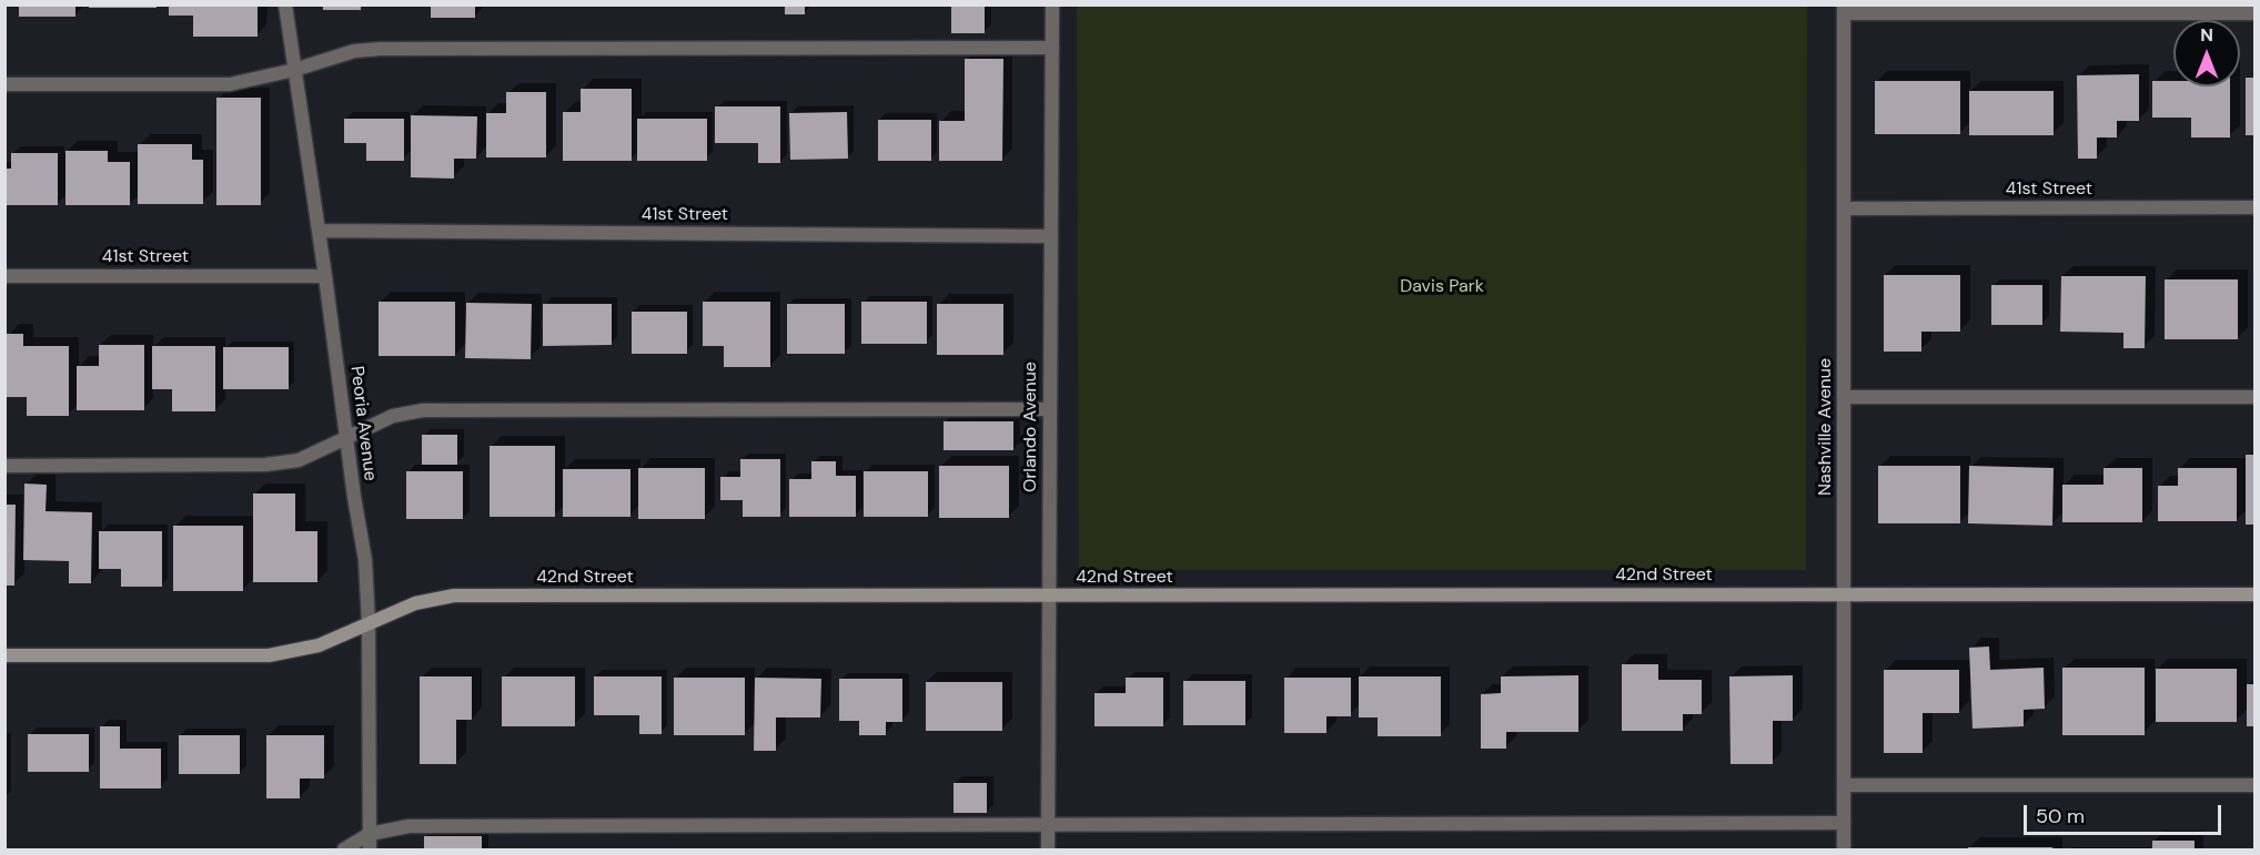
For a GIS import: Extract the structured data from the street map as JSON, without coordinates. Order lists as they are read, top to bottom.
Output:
{
  "streets": {
    "street": [
      "41st Street",
      "Peoria Avenue",
      "Orlando Avenue",
      "Nashville Avenue",
      "42nd Street"
    ]
  },
  "crossings": [
    ["41st Street", "Peoria Avenue"],
    ["41st Street", "Orlando Avenue"],
    ["41st Street", "Nashville Avenue"],
    ["Peoria Avenue", "42nd Street"],
    ["Orlando Avenue", "42nd Street"],
    ["Nashville Avenue", "42nd Street"]
  ],
  "parks": ["Davis Park"],
  "scale_bar": "50 m",
  "north": "top"
}
